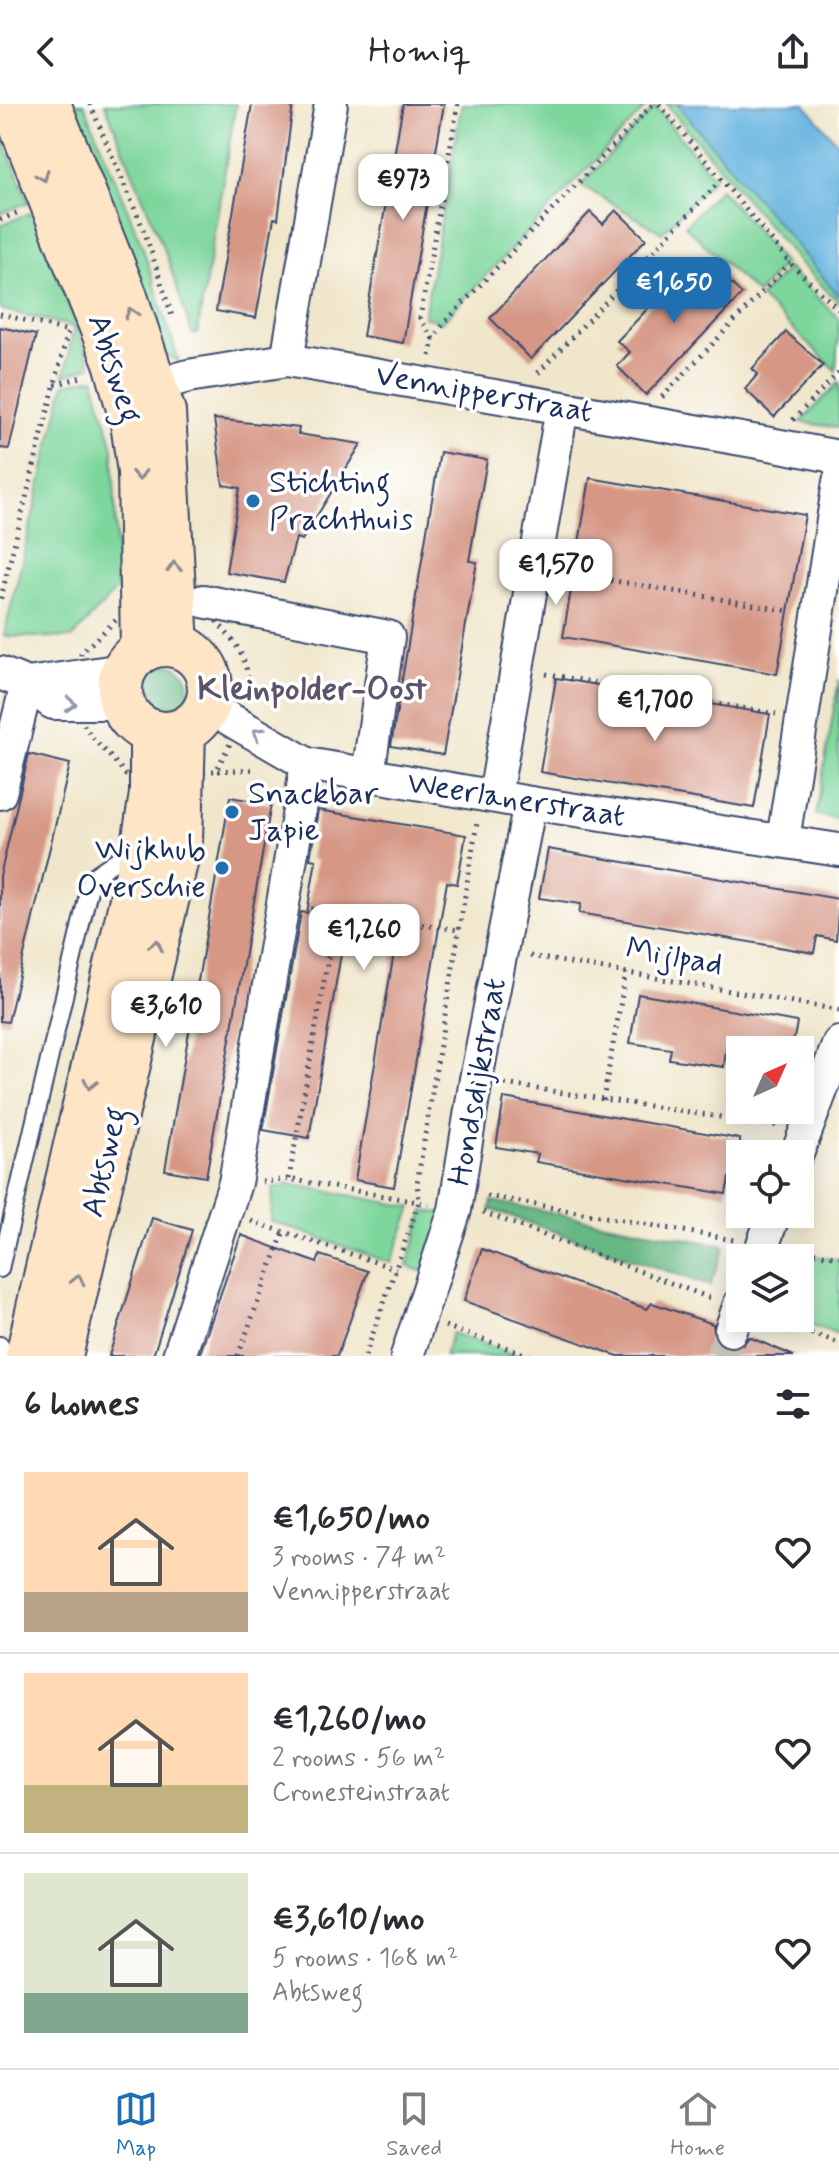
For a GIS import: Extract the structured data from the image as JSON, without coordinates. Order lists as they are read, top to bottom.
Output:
{
  "streets": {
    "street": [
      "Abtsweg",
      "Vennipperstraat",
      "Weerlanerstraat",
      "Hondsdijkstraat"
    ],
    "path": ["Mijlpad"]
  },
  "crossings": [
    ["Abtsweg", "Vennipperstraat"],
    ["Abtsweg", "Weerlanerstraat"],
    ["Weerlanerstraat", "Hondsdijkstraat"],
    ["Mijlpad", "Hondsdijkstraat"]
  ],
  "districts": ["Kleinpolder-Oost"],
  "places": ["Stichting Prachthuis", "Snackbar Japie", "Wijkhub Overschie"],
  "north": "top right",
  "page": {
    "header": "Homiq",
    "price": [
      "€973",
      "€1,650",
      "€1,570",
      "€1,700",
      "€1,260",
      "€3,610"
    ],
    "heading": "6 homes",
    "list": [
      {
        "name": "€1,650/mo",
        "note": "3 rooms · 74 m² · Vennipperstraat"
      },
      {
        "name": "€1,260/mo",
        "note": "2 rooms · 56 m² · Cronesteinstraat"
      },
      {
        "name": "€3,610/mo",
        "note": "5 rooms · 168 m² · Abtsweg"
      }
    ],
    "tabs": ["Map", "Saved", "Home"]
  }
}
